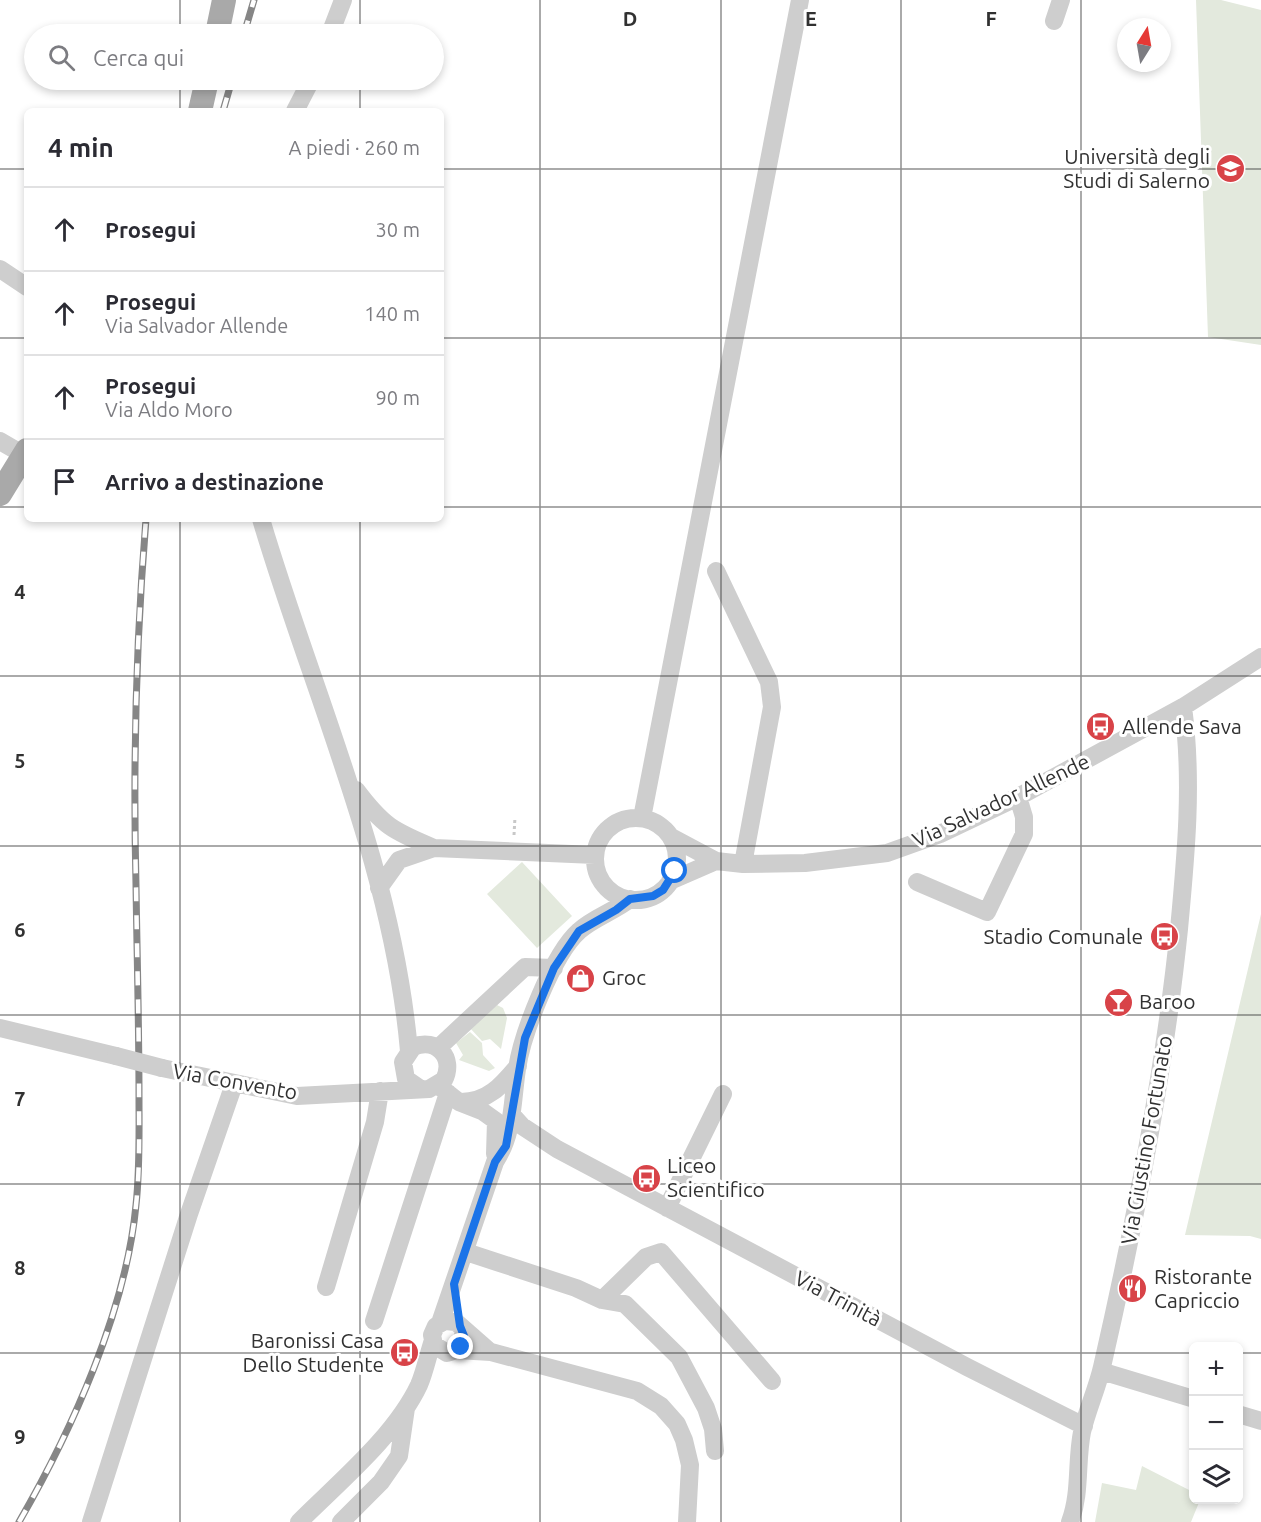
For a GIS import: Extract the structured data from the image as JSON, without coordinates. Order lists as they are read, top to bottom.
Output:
{
  "streets": {
    "street": [
      "Via Salvador Allende",
      "Via Convento",
      "Via Giustino Fortunato",
      "Via Trinità"
    ]
  },
  "crossings": [
    ["Via Salvador Allende", "Via Giustino Fortunato"],
    ["Via Giustino Fortunato", "Via Trinità"]
  ],
  "places": {
    "school or university": ["Università degli Studi di Salerno"],
    "bus stop": [
      "Allende Sava",
      "Stadio Comunale",
      "Liceo Scientifico",
      "Baronissi Casa Dello Studente"
    ],
    "shop": ["Groc"],
    "bar": ["Baroo"],
    "restaurant": ["Ristorante Capriccio"]
  },
  "north": "top",
  "page": {
    "search": "Cerca qui",
    "heading": ["4 min", "A piedi · 260 m"],
    "list": [
      ["Prosegui", "30 m"],
      ["Prosegui", "Via Salvador Allende", "140 m"],
      ["Prosegui", "Via Aldo Moro", "90 m"],
      "Arrivo a destinazione"
    ],
    "map_buttons": ["+", "−"]
  },
  "grid": {
    "columns": ["D", "E", "F"],
    "rows": [
      "4",
      "5",
      "6",
      "7",
      "8",
      "9"
    ]
  }
}
